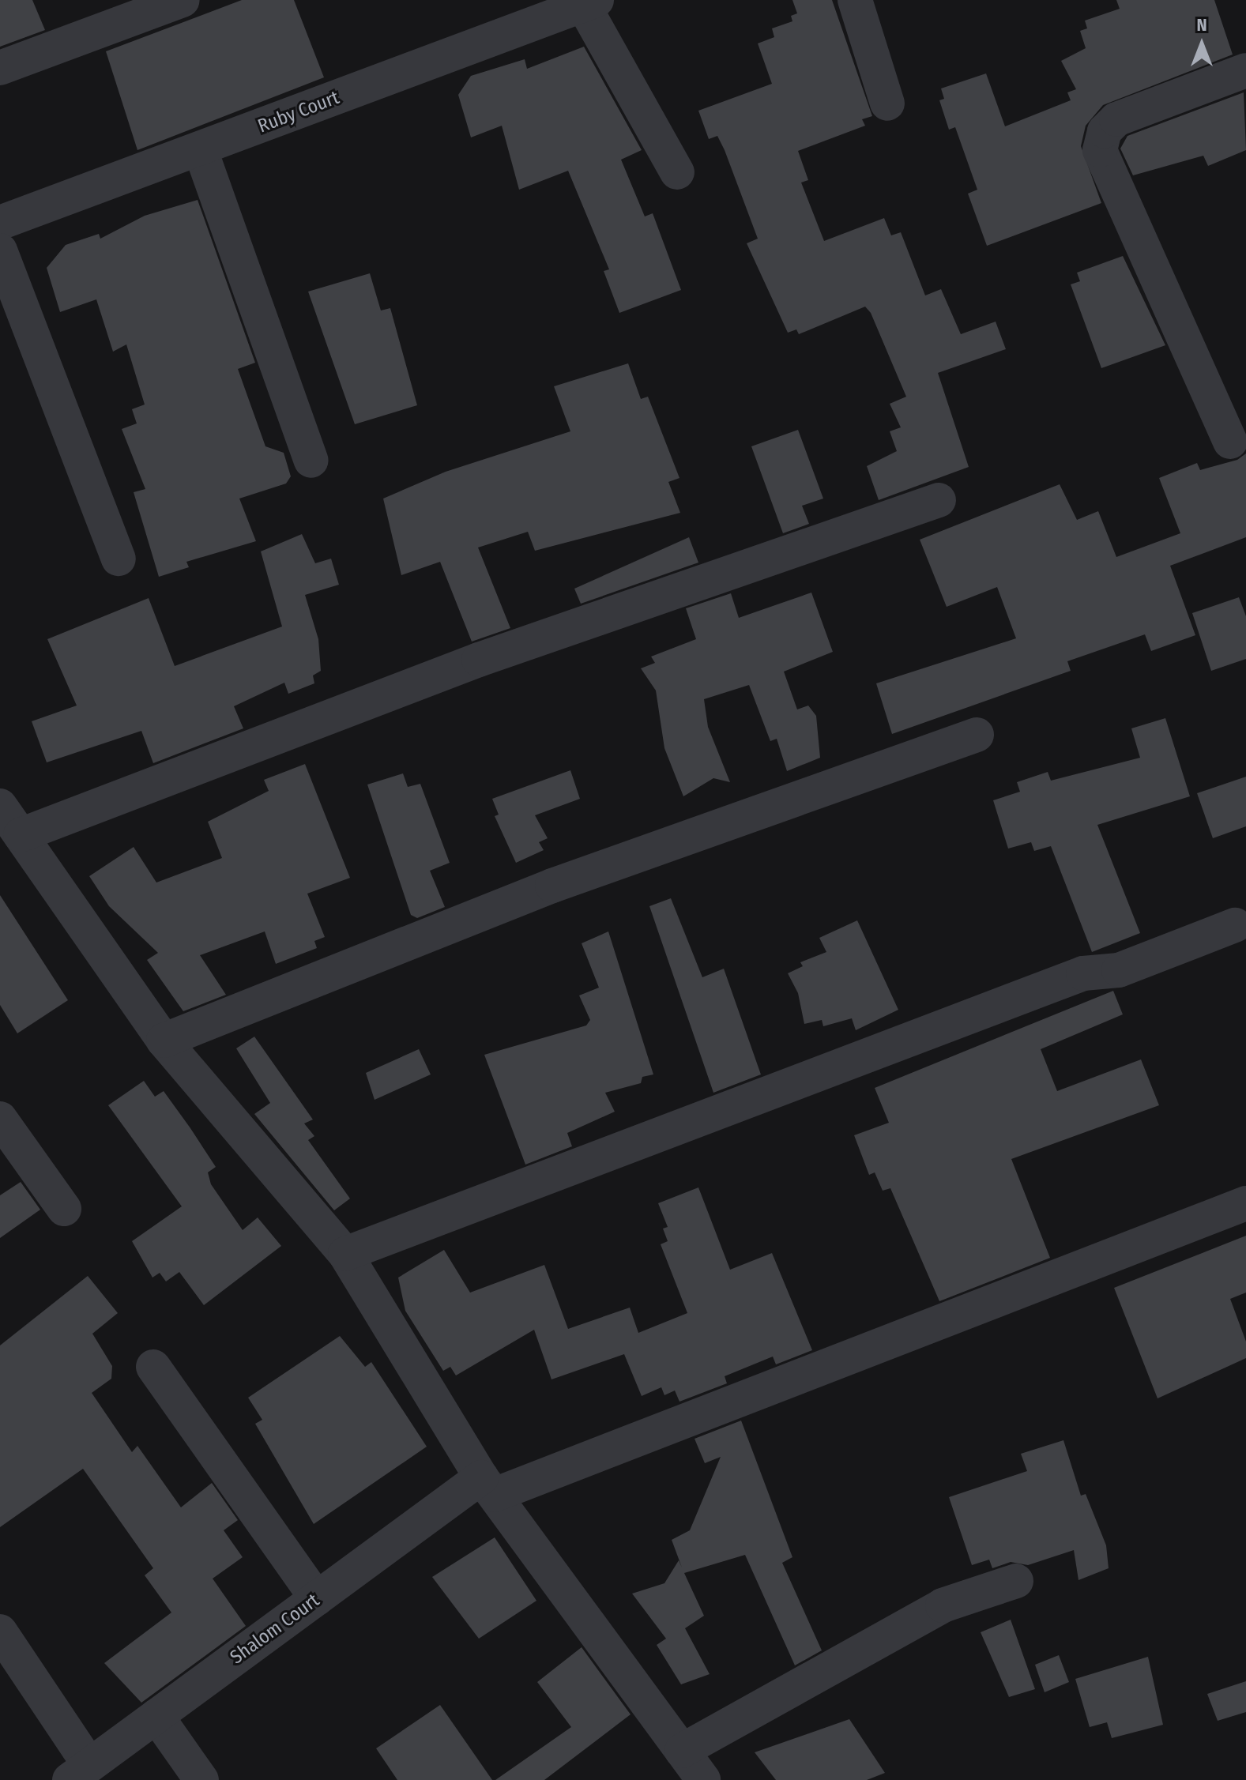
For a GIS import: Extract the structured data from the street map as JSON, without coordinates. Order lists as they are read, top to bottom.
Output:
{
  "streets": {
    "street": ["Ruby Court", "Shalom Court"]
  },
  "north": "top"
}
